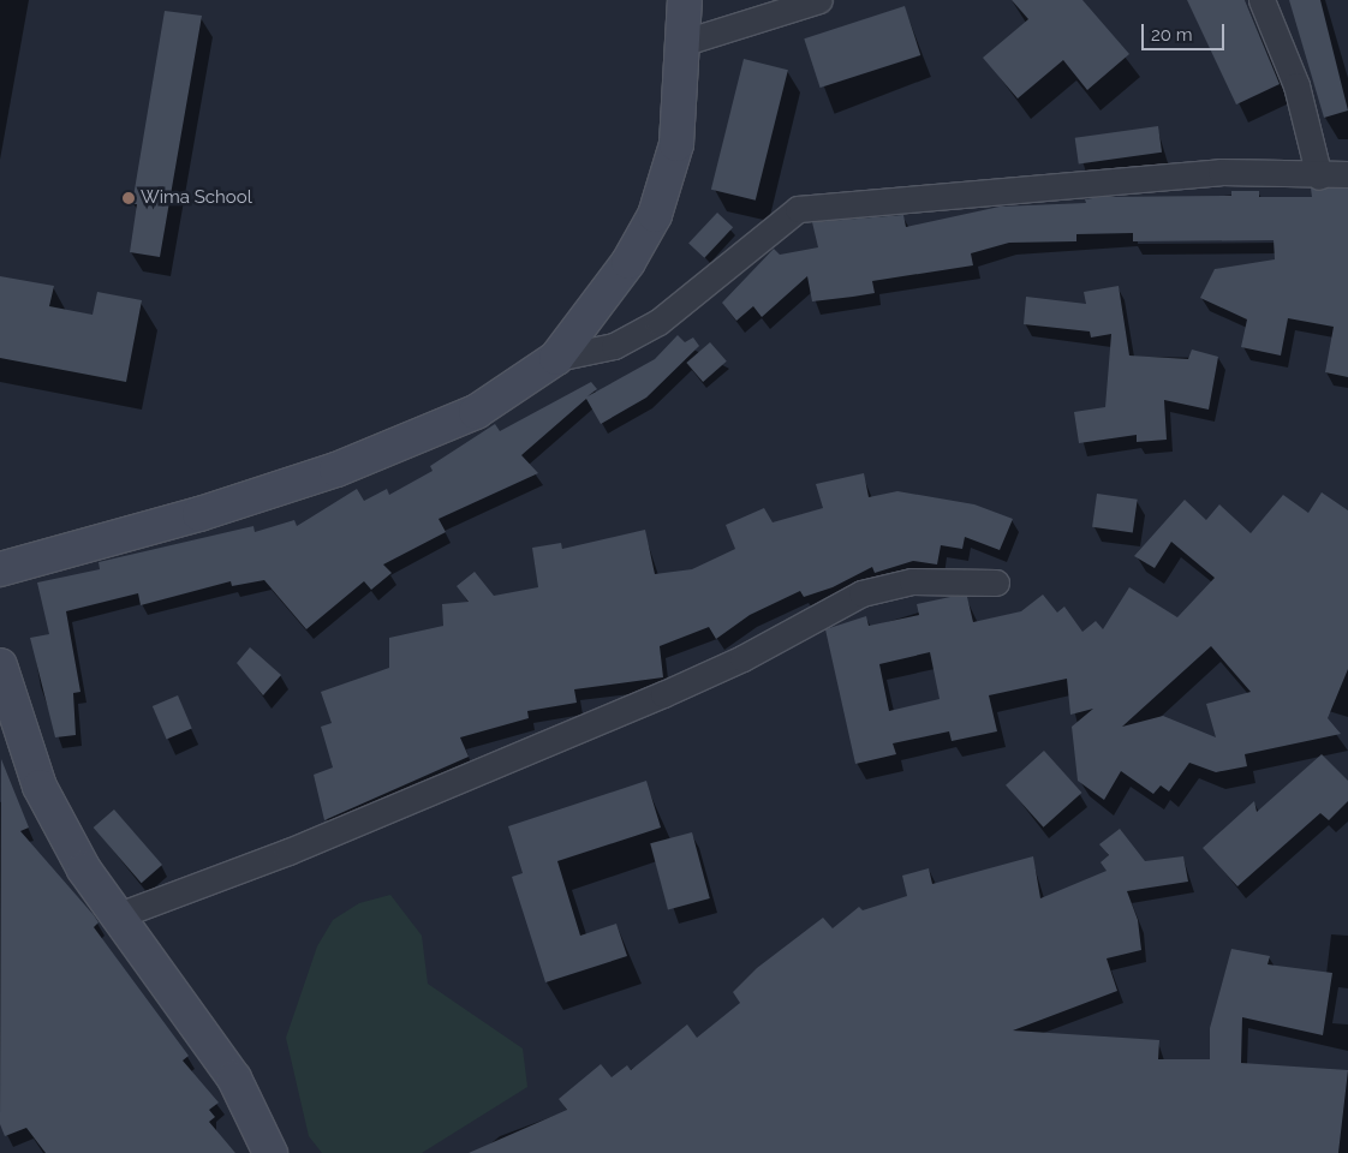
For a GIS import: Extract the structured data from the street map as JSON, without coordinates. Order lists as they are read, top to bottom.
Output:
{
  "places": ["Wima School"],
  "scale_bar": "20 m"
}
